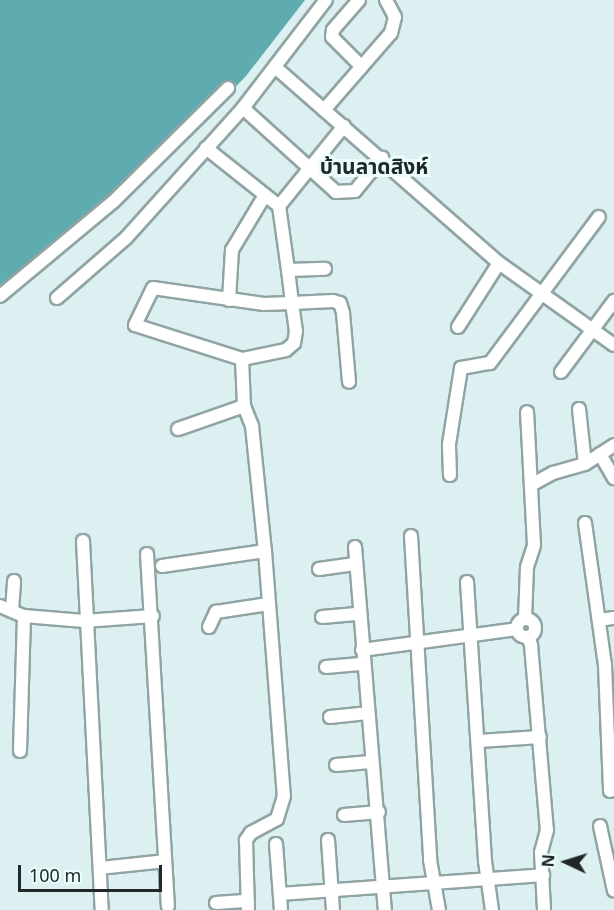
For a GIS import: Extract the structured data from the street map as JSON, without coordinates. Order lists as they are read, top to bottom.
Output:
{
  "districts": ["บ้านลาดสิงห์"],
  "scale_bar": "100 m",
  "north": "left"
}
